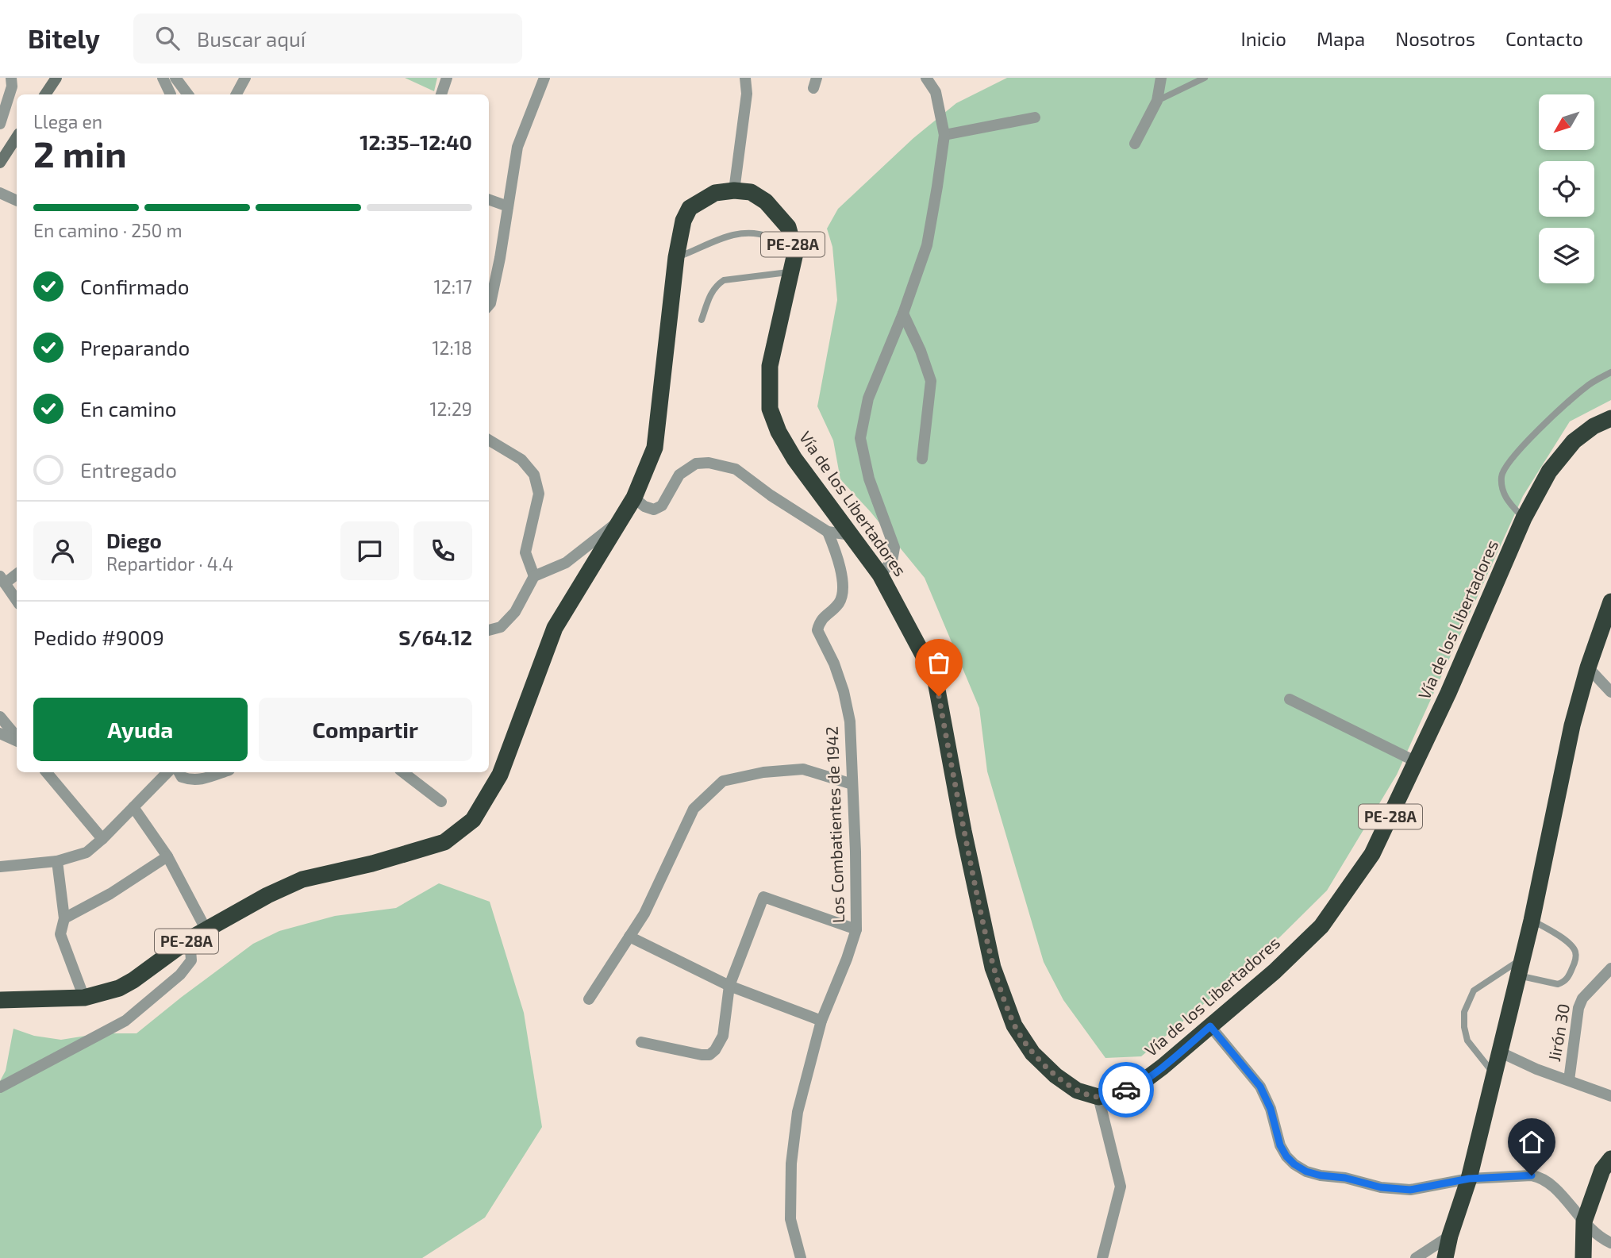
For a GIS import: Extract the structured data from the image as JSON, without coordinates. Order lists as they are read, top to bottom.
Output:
{
  "streets": {
    "highway": ["PE-28A", "Vía de los Libertadores"],
    "street": ["Los Combatientes de 1942", "Jirón 30"]
  },
  "crossings": [
    ["PE-28A", "Vía de los Libertadores"]
  ],
  "north": "bottom left",
  "page": {
    "header": "Bitely",
    "search": "Buscar aquí",
    "nav": [
      "Inicio",
      "Mapa",
      "Nosotros",
      "Contacto"
    ],
    "heading": ["2 min", "Llega en", "12:35–12:40"],
    "panel": [
      "Diego",
      "Repartidor · 4.4",
      "Pedido #9009",
      "S/64.12"
    ],
    "bar": "En camino · 250 m",
    "list": [
      ["Confirmado", "12:17"],
      ["Preparando", "12:18"],
      ["En camino", "12:29"],
      "Entregado"
    ],
    "buttons": ["Ayuda", "Compartir"]
  }
}
